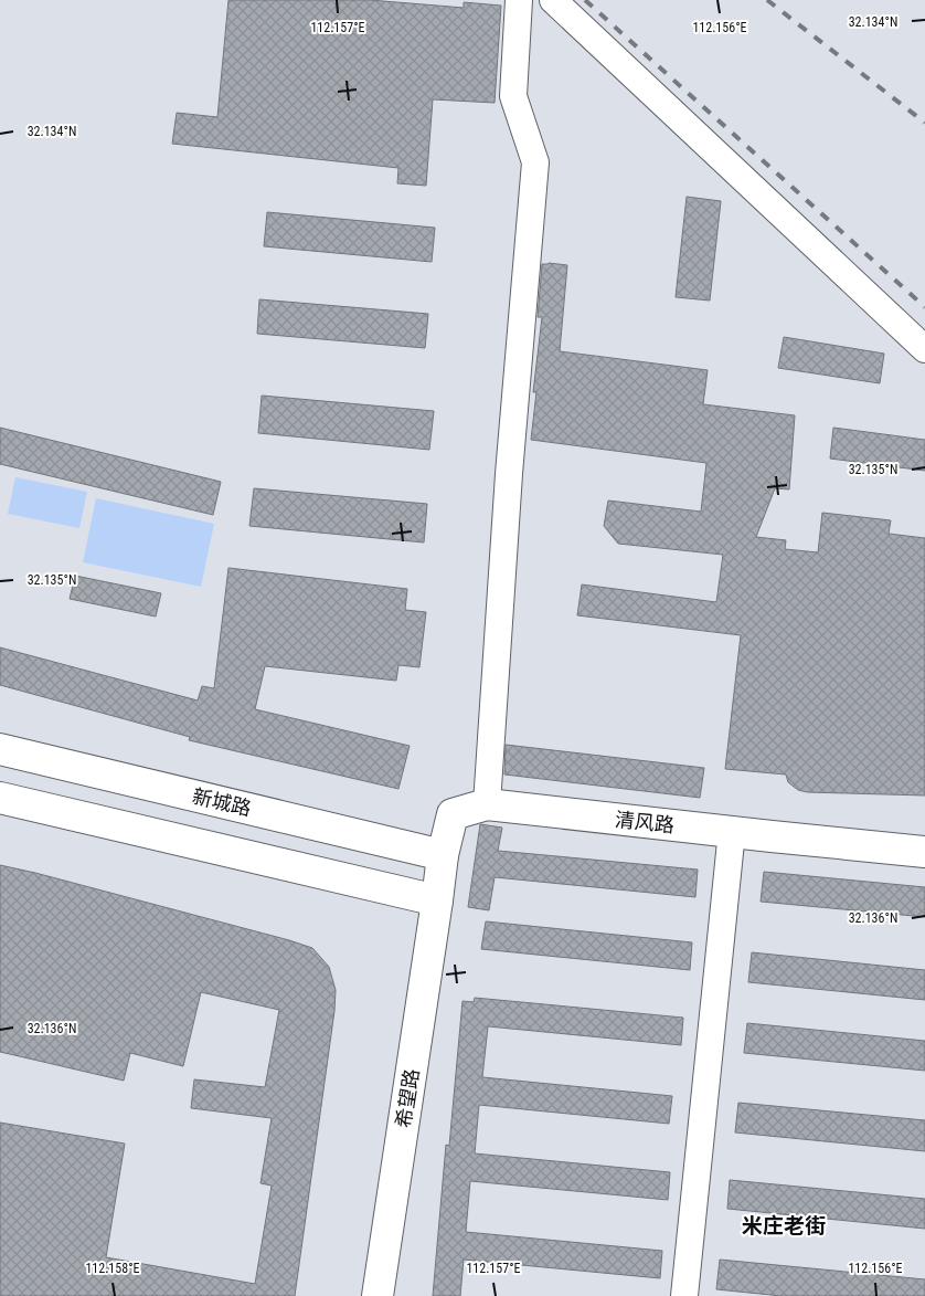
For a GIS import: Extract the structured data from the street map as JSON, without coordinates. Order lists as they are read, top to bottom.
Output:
{
  "streets": {
    "main road": ["新城路", "清风路", "希望路"]
  },
  "crossings": [
    ["新城路", "清风路"],
    ["清风路", "希望路"]
  ],
  "districts": ["米庄老街"],
  "coordinates": [
    "32.134°N",
    "112.157°E",
    "112.156°E",
    "32.135°N",
    "32.136°N",
    "112.158°E"
  ]
}
